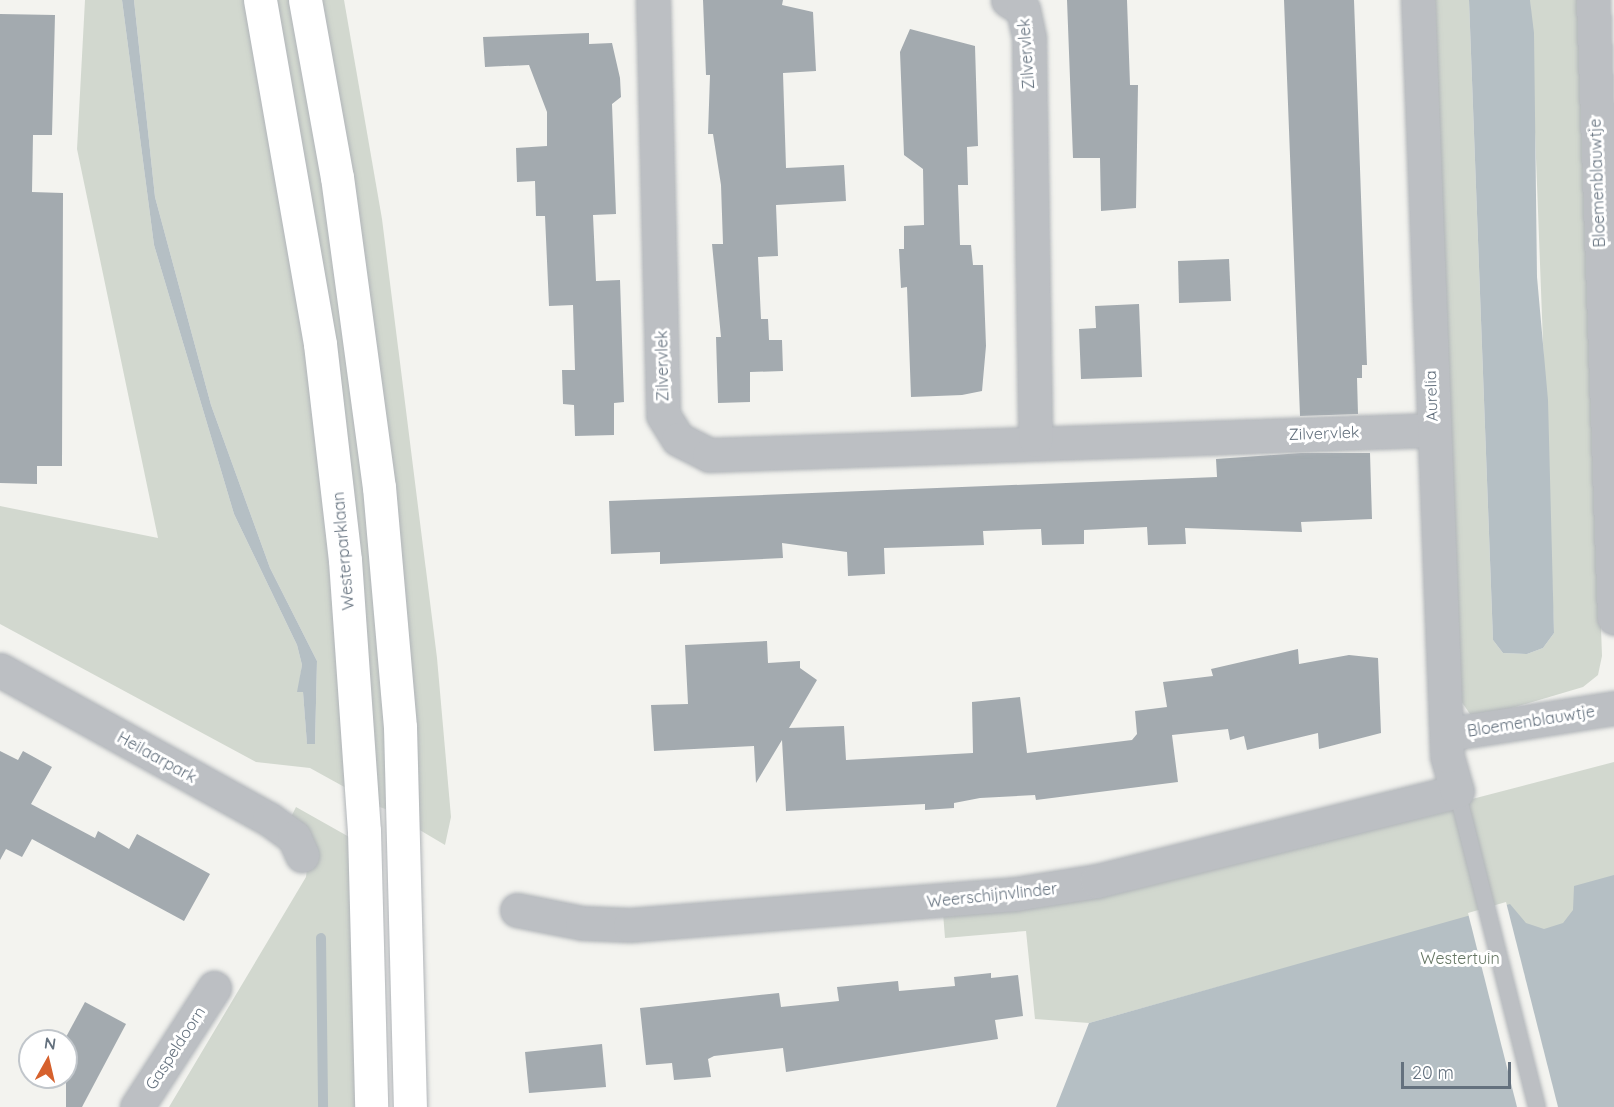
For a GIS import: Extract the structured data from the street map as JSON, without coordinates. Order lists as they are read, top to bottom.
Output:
{
  "streets": {
    "main road": ["Westerparklaan"],
    "street": [
      "Zilvervlek",
      "Bloemenblauwtje",
      "Aurelia",
      "Heilaarpark",
      "Weerschijnvlinder",
      "Gaspeldoorn"
    ]
  },
  "crossings": [
    ["Zilvervlek", "Aurelia"],
    ["Bloemenblauwtje", "Aurelia"],
    ["Aurelia", "Weerschijnvlinder"]
  ],
  "parks": ["Westertuin"],
  "scale_bar": "20 m",
  "north": "top"
}
